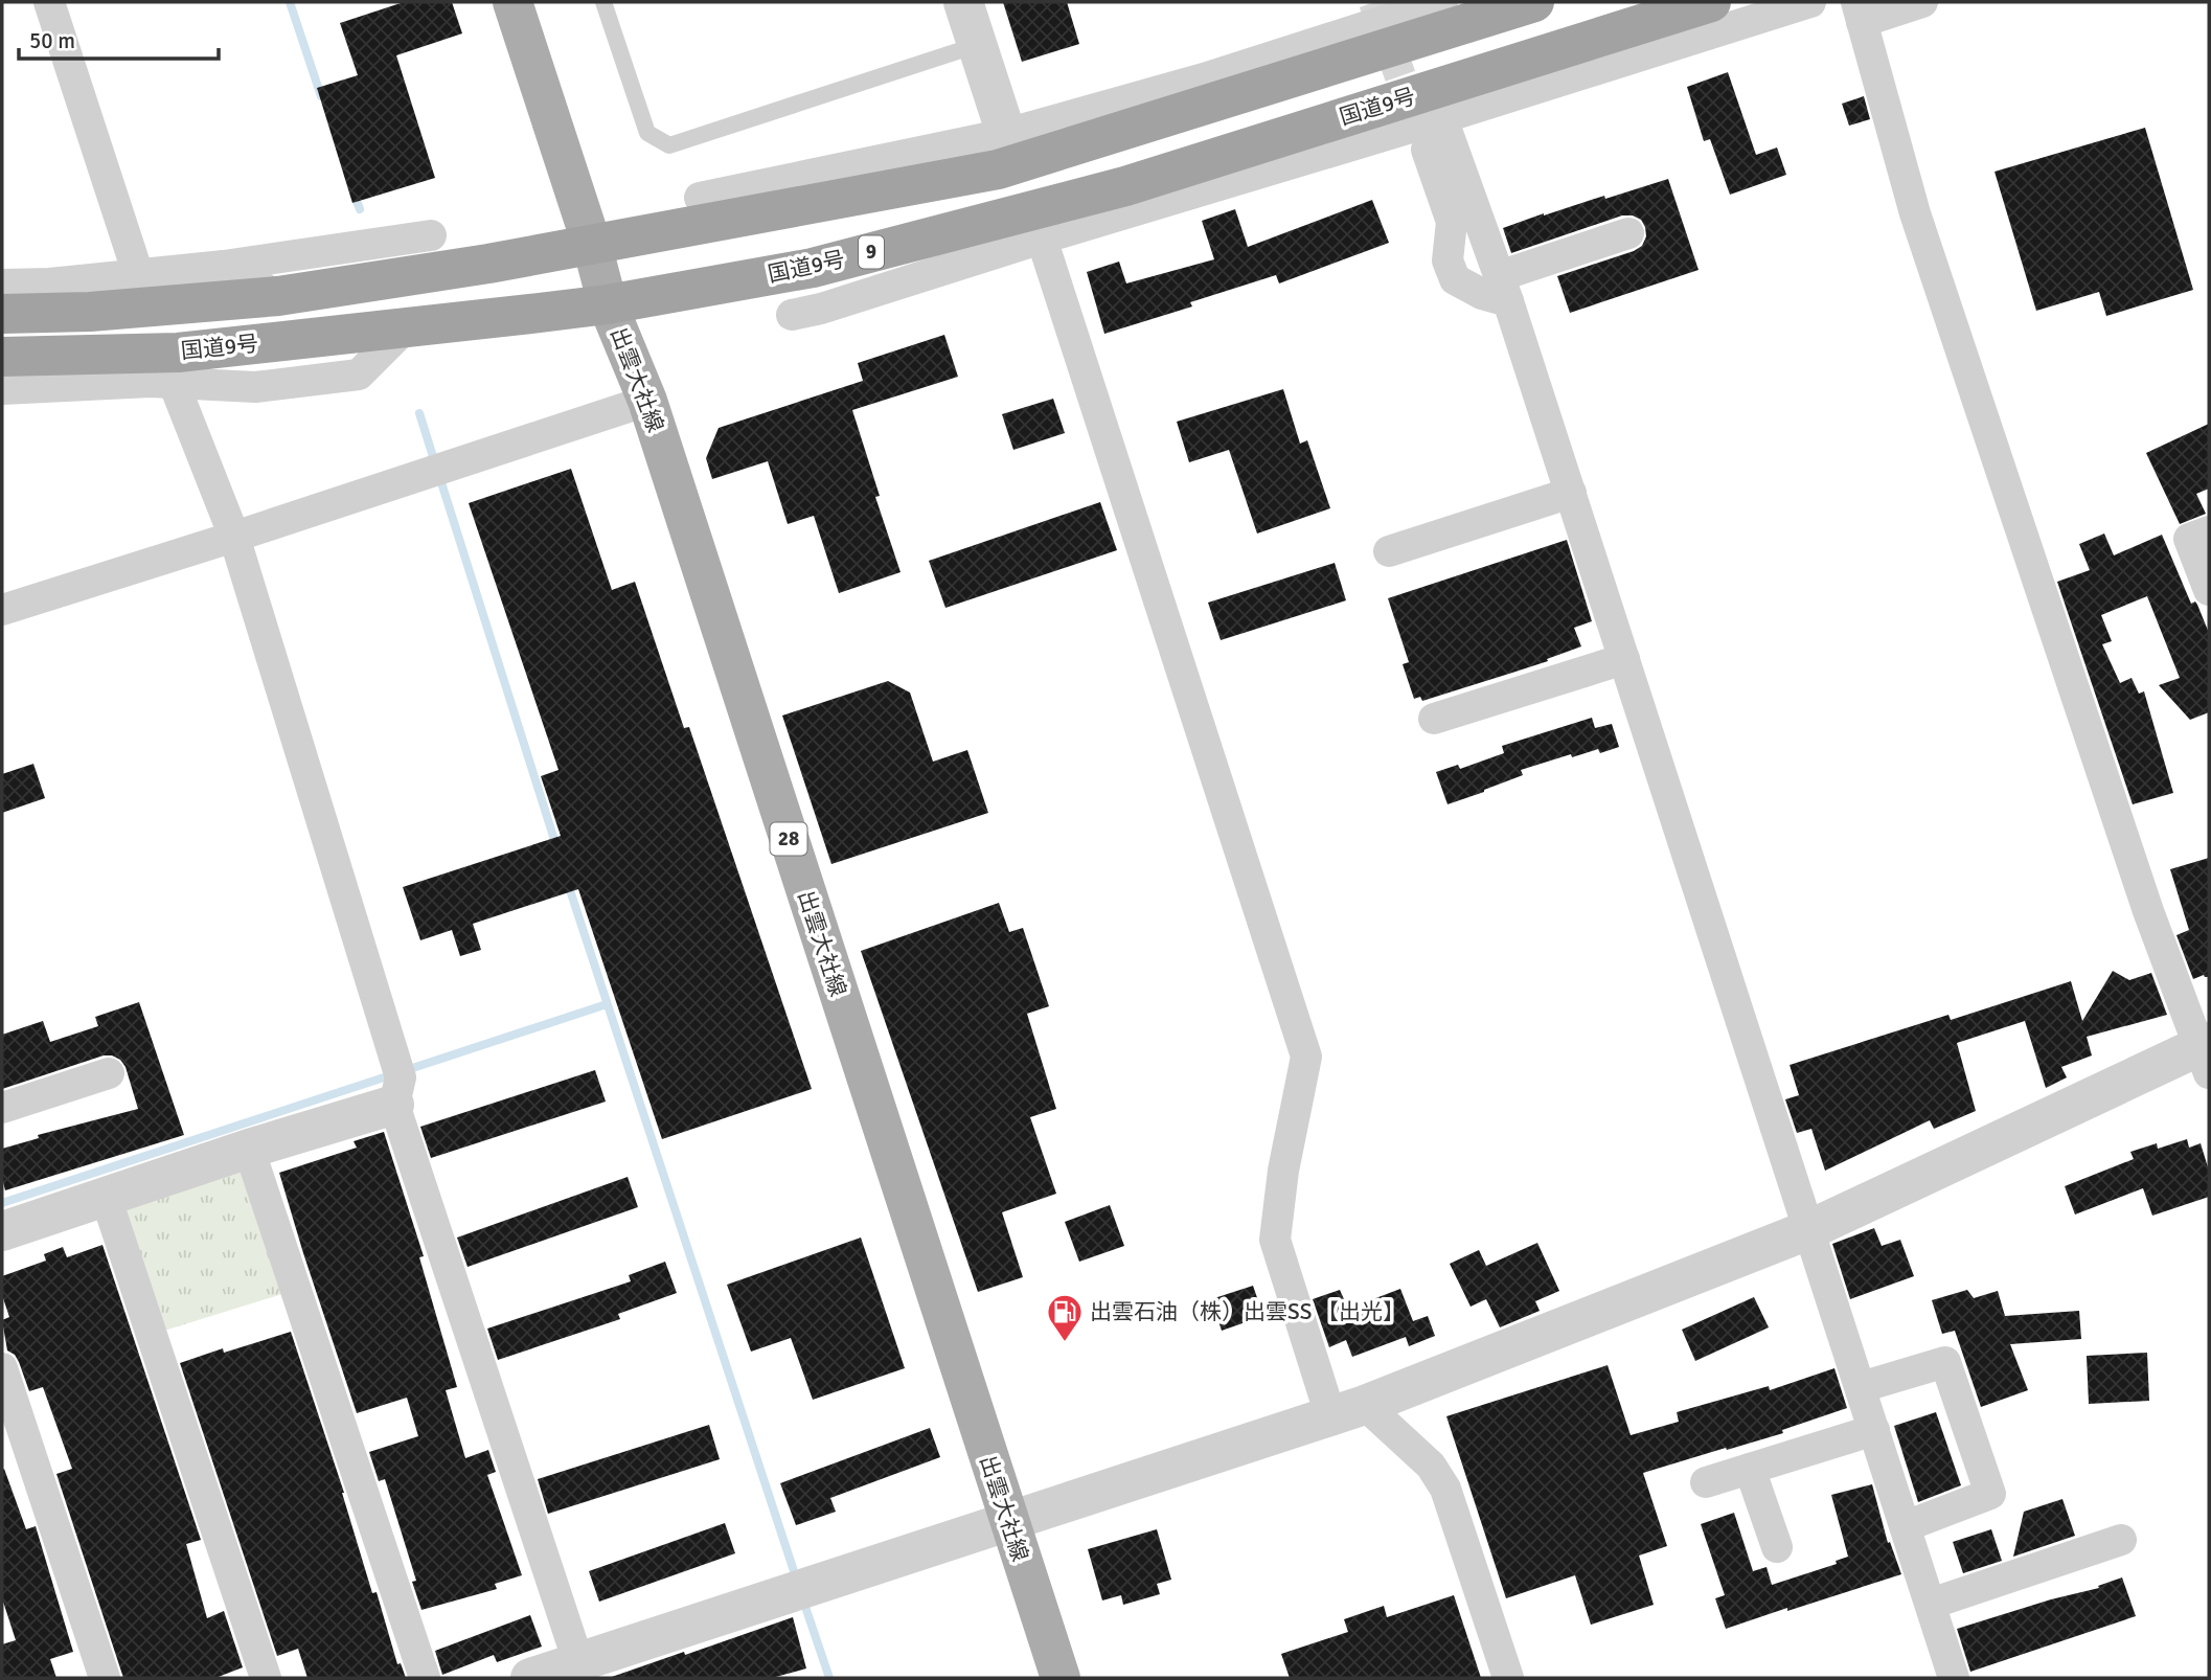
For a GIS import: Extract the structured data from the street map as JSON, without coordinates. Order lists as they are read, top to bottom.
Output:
{
  "streets": {
    "highway": ["国道9号", "9"],
    "main road": ["出雲大社線", "28"]
  },
  "crossings": [
    ["国道9号", "出雲大社線"]
  ],
  "places": {
    "fuel station": ["出雲石油（株）出雲SS 【出光】"]
  },
  "scale_bar": "50 m"
}
